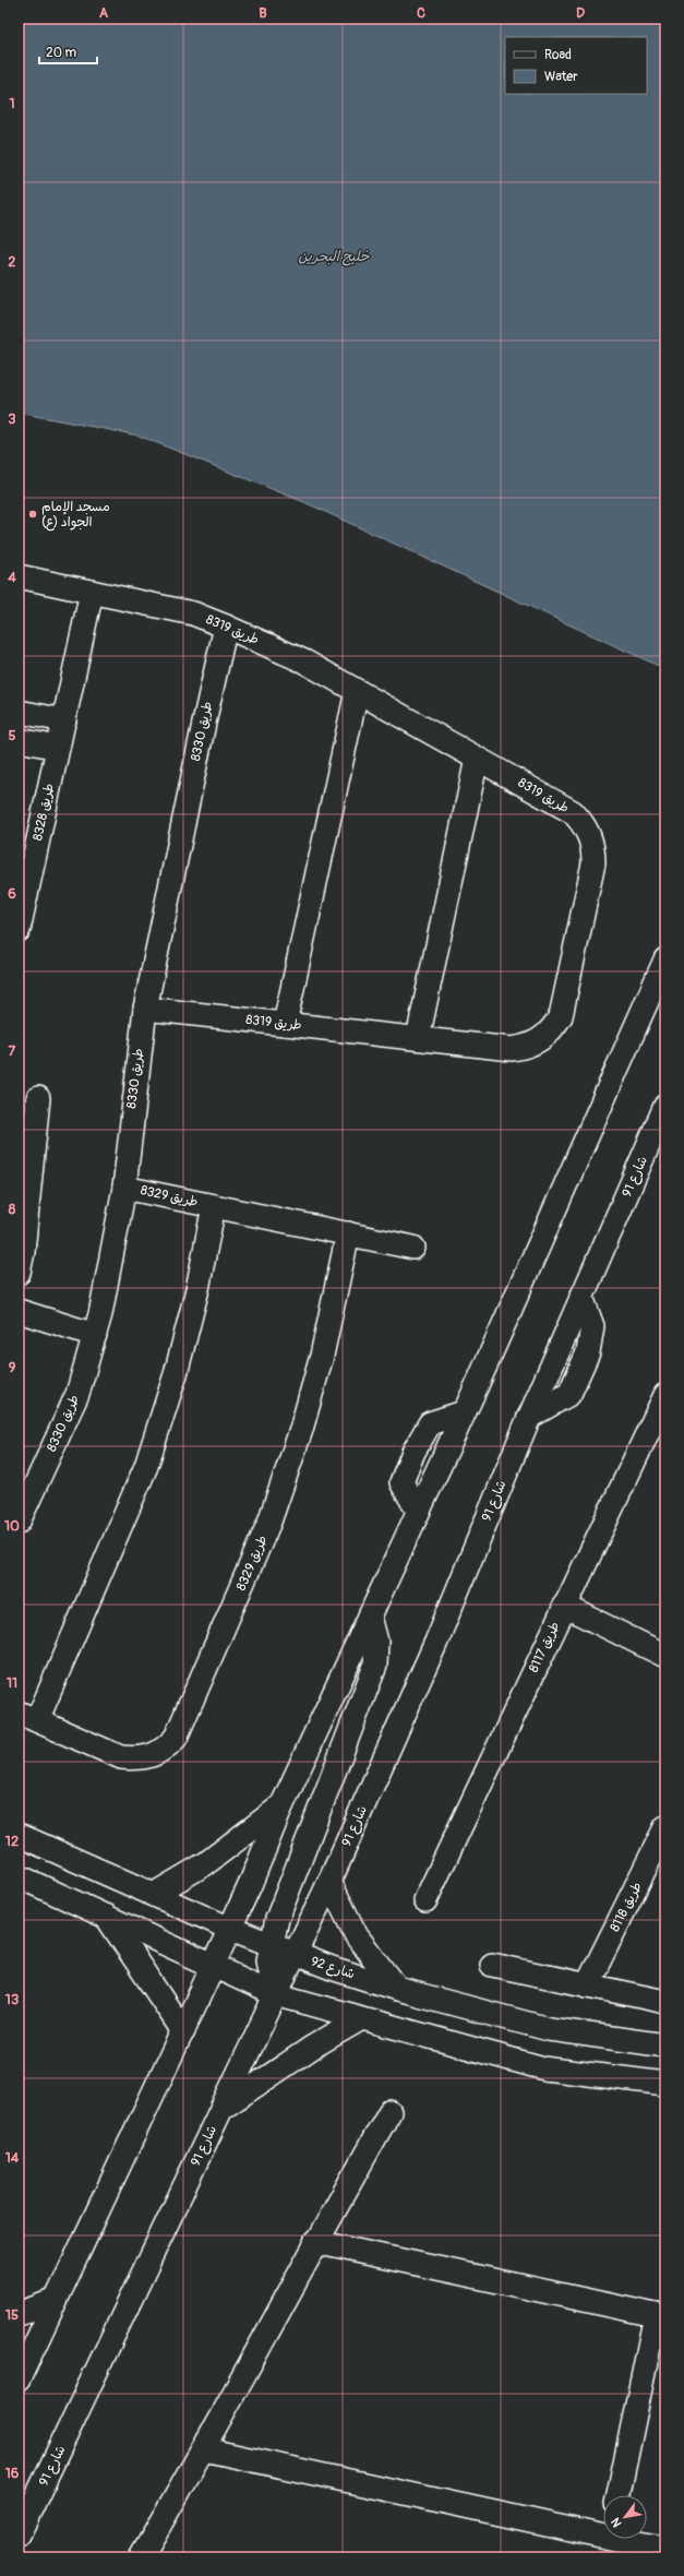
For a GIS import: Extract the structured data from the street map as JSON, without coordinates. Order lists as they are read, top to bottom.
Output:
{
  "streets": {
    "street": [
      "طريق 8319",
      "طريق 8330",
      "طريق 8328",
      "شارع 91",
      "طريق 8329",
      "طريق 8117",
      "طريق 8118",
      "شارع 92"
    ]
  },
  "crossings": [
    ["طريق 8319", "طريق 8330"],
    ["طريق 8319", "طريق 8328"],
    ["طريق 8330", "طريق 8329"],
    ["شارع 91", "شارع 92"]
  ],
  "water": ["خليج البحرين"],
  "places": ["مسجد الإمام الجواد (ع)"],
  "legend": ["Road", "Water"],
  "scale_bar": "20 m",
  "north": "bottom left",
  "grid": {
    "columns": [
      "A",
      "B",
      "C",
      "D"
    ],
    "rows": [
      "1",
      "2",
      "3",
      "4",
      "5",
      "6",
      "7",
      "8",
      "9",
      "10",
      "11",
      "12",
      "13",
      "14",
      "15",
      "16"
    ]
  }
}
